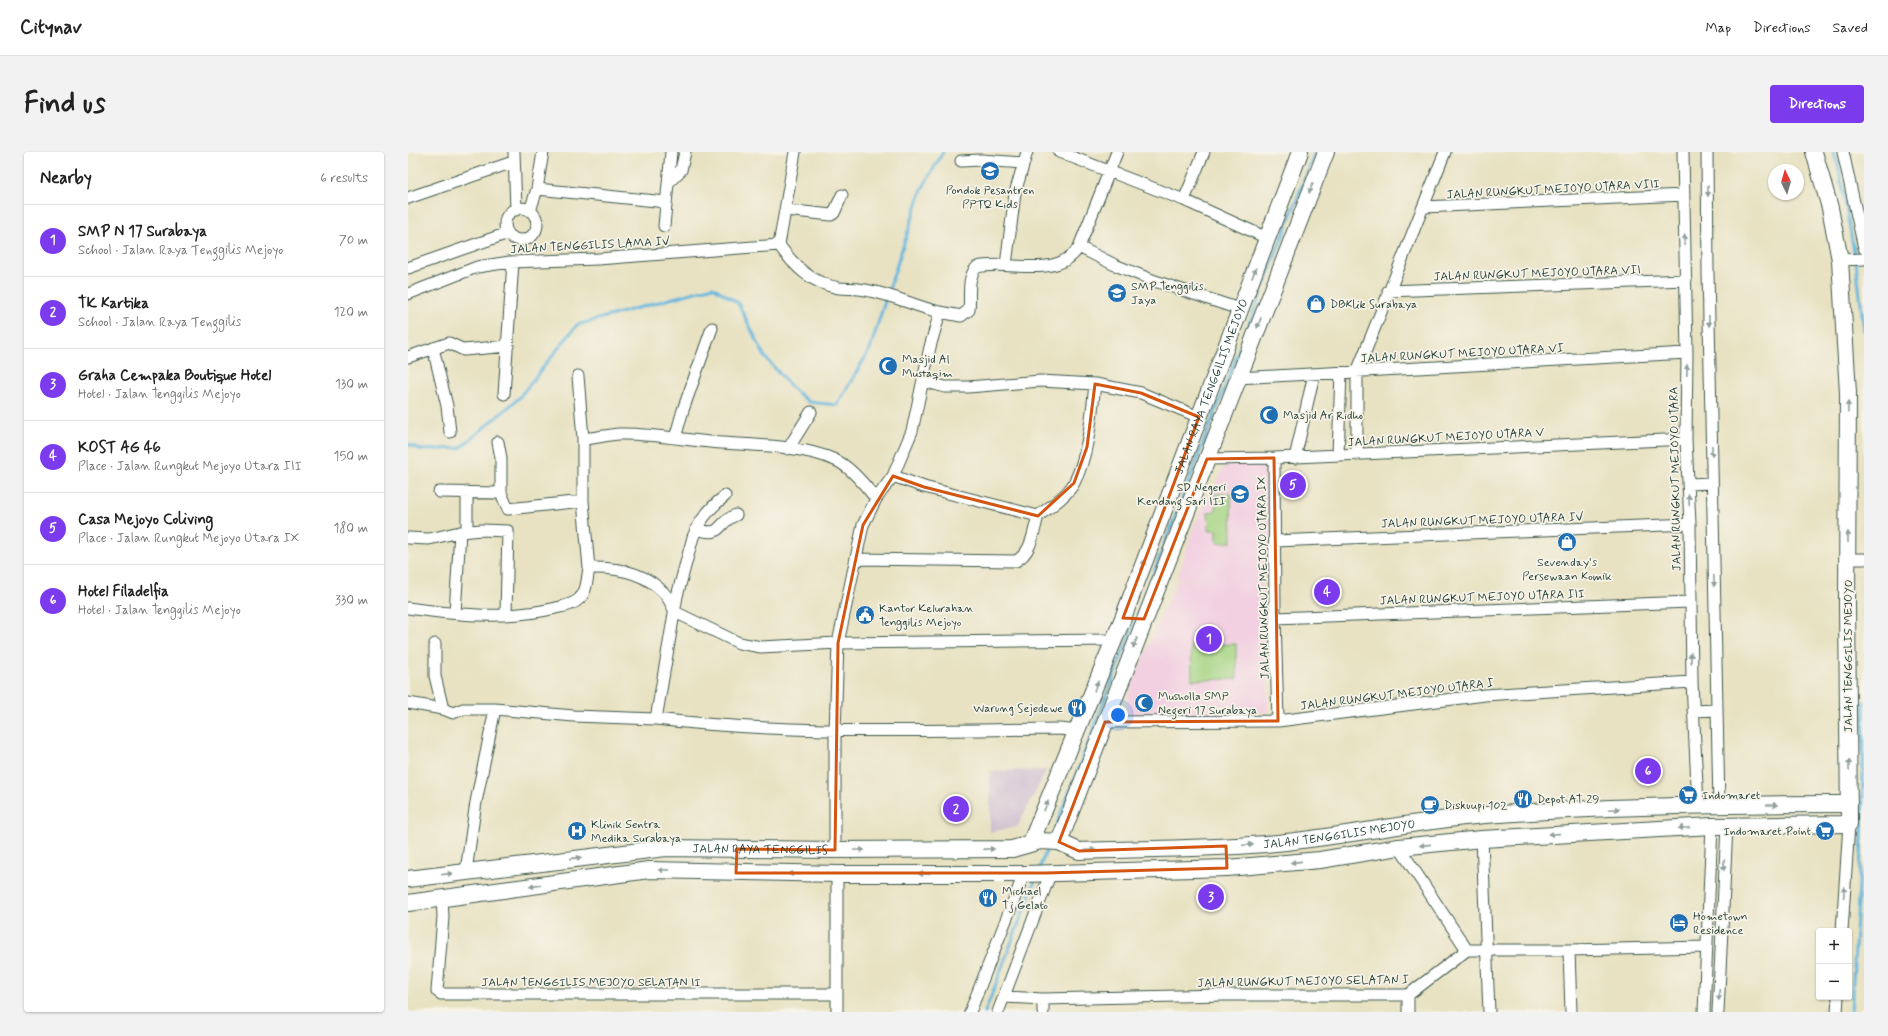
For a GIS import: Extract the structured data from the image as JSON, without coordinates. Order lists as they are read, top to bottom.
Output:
{
  "streets": {
    "main road": ["JALAN RAYA TENGGILIS MEJOYO", "JALAN TENGGILIS MEJOYO", "JALAN RAYA TENGGILIS"],
    "street": [
      "JALAN RUNGKUT MEJOYO UTARA VIII",
      "JALAN TENGGILIS LAMA IV",
      "JALAN RUNGKUT MEJOYO UTARA VII",
      "JALAN RUNGKUT MEJOYO UTARA VI",
      "JALAN RUNGKUT MEJOYO UTARA V",
      "JALAN RUNGKUT MEJOYO UTARA",
      "JALAN RUNGKUT MEJOYO UTARA IV",
      "JALAN RUNGKUT MEJOYO UTARA IX",
      "JALAN RUNGKUT MEJOYO UTARA III",
      "JALAN RUNGKUT MEJOYO UTARA I",
      "JALAN RUNGKUT MEJOYO SELATAN I",
      "JALAN TENGGILIS MEJOYO SELATAN II"
    ]
  },
  "crossings": [
    ["JALAN RUNGKUT MEJOYO UTARA VIII", "JALAN RUNGKUT MEJOYO UTARA"],
    ["JALAN RUNGKUT MEJOYO UTARA VII", "JALAN RUNGKUT MEJOYO UTARA"],
    ["JALAN RUNGKUT MEJOYO UTARA VI", "JALAN RAYA TENGGILIS MEJOYO"],
    ["JALAN RUNGKUT MEJOYO UTARA VI", "JALAN RUNGKUT MEJOYO UTARA"],
    ["JALAN RAYA TENGGILIS MEJOYO", "JALAN RUNGKUT MEJOYO UTARA V"],
    ["JALAN RAYA TENGGILIS MEJOYO", "JALAN TENGGILIS MEJOYO"],
    ["JALAN RAYA TENGGILIS MEJOYO", "JALAN RUNGKUT MEJOYO UTARA I"],
    ["JALAN RAYA TENGGILIS MEJOYO", "JALAN RAYA TENGGILIS"],
    ["JALAN RUNGKUT MEJOYO UTARA V", "JALAN RUNGKUT MEJOYO UTARA"],
    ["JALAN RUNGKUT MEJOYO UTARA V", "JALAN RUNGKUT MEJOYO UTARA IX"],
    ["JALAN RUNGKUT MEJOYO UTARA", "JALAN RUNGKUT MEJOYO UTARA IV"],
    ["JALAN RUNGKUT MEJOYO UTARA", "JALAN RUNGKUT MEJOYO UTARA III"],
    ["JALAN RUNGKUT MEJOYO UTARA", "JALAN TENGGILIS MEJOYO"],
    ["JALAN RUNGKUT MEJOYO UTARA", "JALAN RUNGKUT MEJOYO UTARA I"],
    ["JALAN RUNGKUT MEJOYO UTARA IV", "JALAN RUNGKUT MEJOYO UTARA IX"],
    ["JALAN RUNGKUT MEJOYO UTARA IX", "JALAN RUNGKUT MEJOYO UTARA III"],
    ["JALAN RUNGKUT MEJOYO UTARA IX", "JALAN RUNGKUT MEJOYO UTARA I"],
    ["JALAN TENGGILIS MEJOYO", "JALAN RAYA TENGGILIS"],
    ["JALAN RAYA TENGGILIS", "JALAN TENGGILIS MEJOYO SELATAN II"]
  ],
  "places": {
    "school or university": ["Pondok Pesantren PPTQ Kids", "SMP Tenggilis Jaya", "SD Negeri Kendang Sari III"],
    "shop": ["DBKlik Surabaya", "Sevenday's Persewaan Komik"],
    "mosque": ["Masjid Al Mustaqim", "Masjid Ar Ridho", "Musholla SMP Negeri 17 Surabaya"],
    "public building": ["Kantor Kelurahan Tenggilis Mejoyo"],
    "restaurant": ["Warung Sejedewe", "Depot AT 29", "Michael Tj Gelato"],
    "supermarket": ["Indomaret", "Indomaret Point"],
    "cafe": ["Diskuupi 102"],
    "hospital": ["Klinik Sentra Medika Surabaya"],
    "hotel": ["Hometown Residence"]
  },
  "north": "top",
  "page": {
    "header": "Citynav",
    "nav": ["Map", "Directions", "Saved"],
    "buttons": "Directions",
    "title": "Find us",
    "heading": ["Nearby", "6 results"],
    "list": [
      {
        "mark": "1",
        "name": "SMP N 17 Surabaya",
        "note": "School · Jalan Raya Tenggilis Mejoyo",
        "value": "70 m"
      },
      {
        "mark": "2",
        "name": "TK Kartika",
        "note": "School · Jalan Raya Tenggilis",
        "value": "120 m"
      },
      {
        "mark": "3",
        "name": "Graha Cempaka Boutique Hotel",
        "note": "Hotel · Jalan Tenggilis Mejoyo",
        "value": "130 m"
      },
      {
        "mark": "4",
        "name": "KOST AG 46",
        "note": "Place · Jalan Rungkut Mejoyo Utara III",
        "value": "150 m"
      },
      {
        "mark": "5",
        "name": "Casa Mejoyo Coliving",
        "note": "Place · Jalan Rungkut Mejoyo Utara IX",
        "value": "180 m"
      },
      {
        "mark": "6",
        "name": "Hotel Filadelfia",
        "note": "Hotel · Jalan Tenggilis Mejoyo",
        "value": "330 m"
      }
    ],
    "pins": [
      "5",
      "4",
      "1",
      "6",
      "2",
      "3"
    ],
    "map_buttons": ["+", "−"]
  }
}
